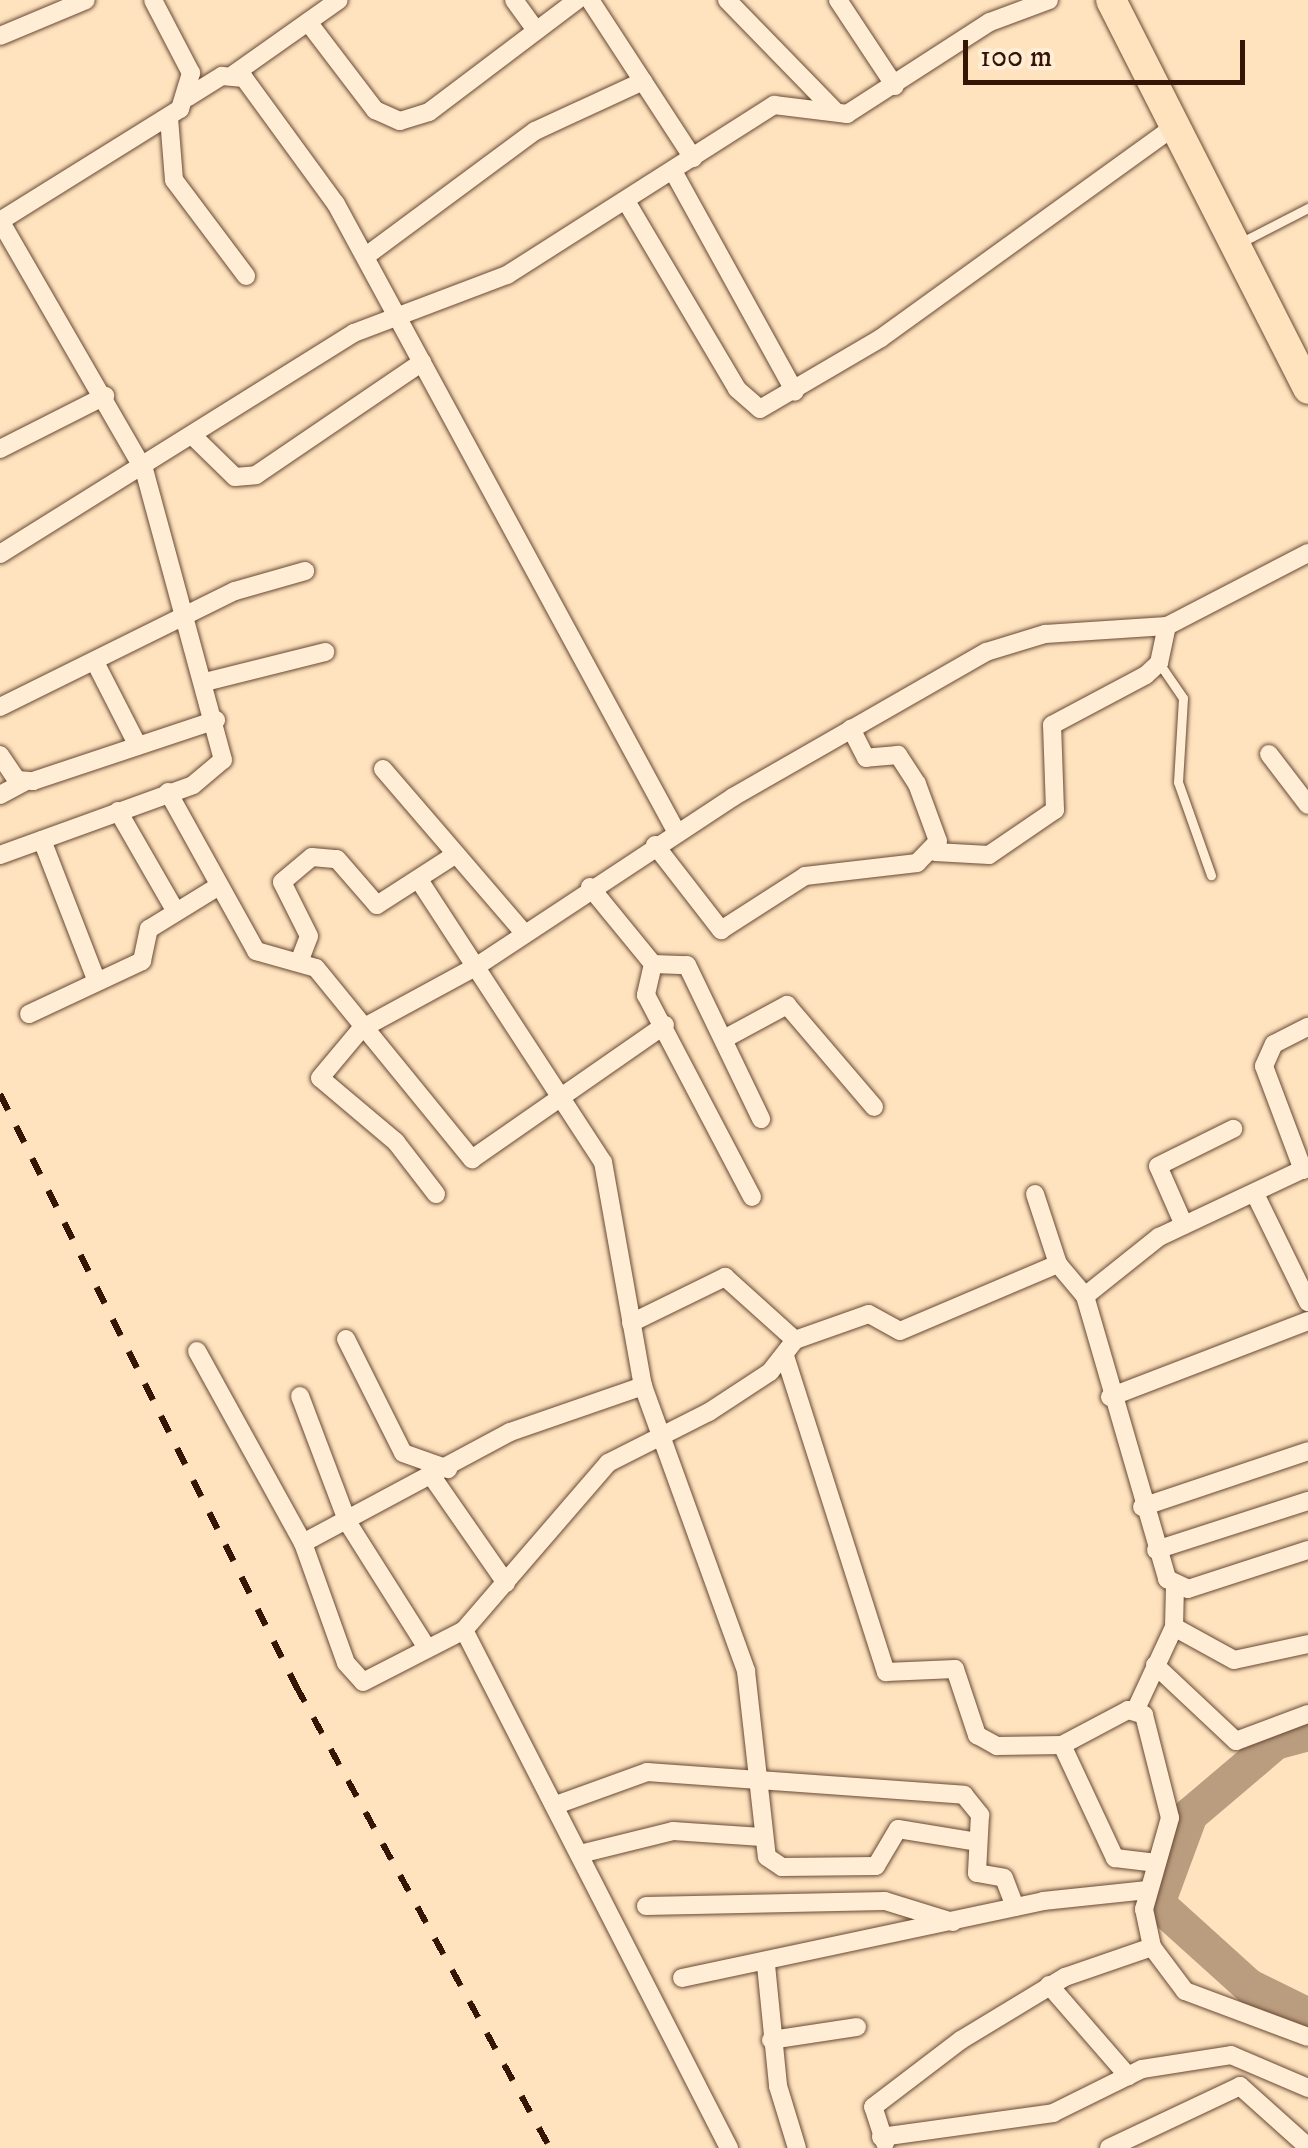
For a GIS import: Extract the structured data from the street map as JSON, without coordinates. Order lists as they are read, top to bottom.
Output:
{
  "scale_bar": "100 m"
}
